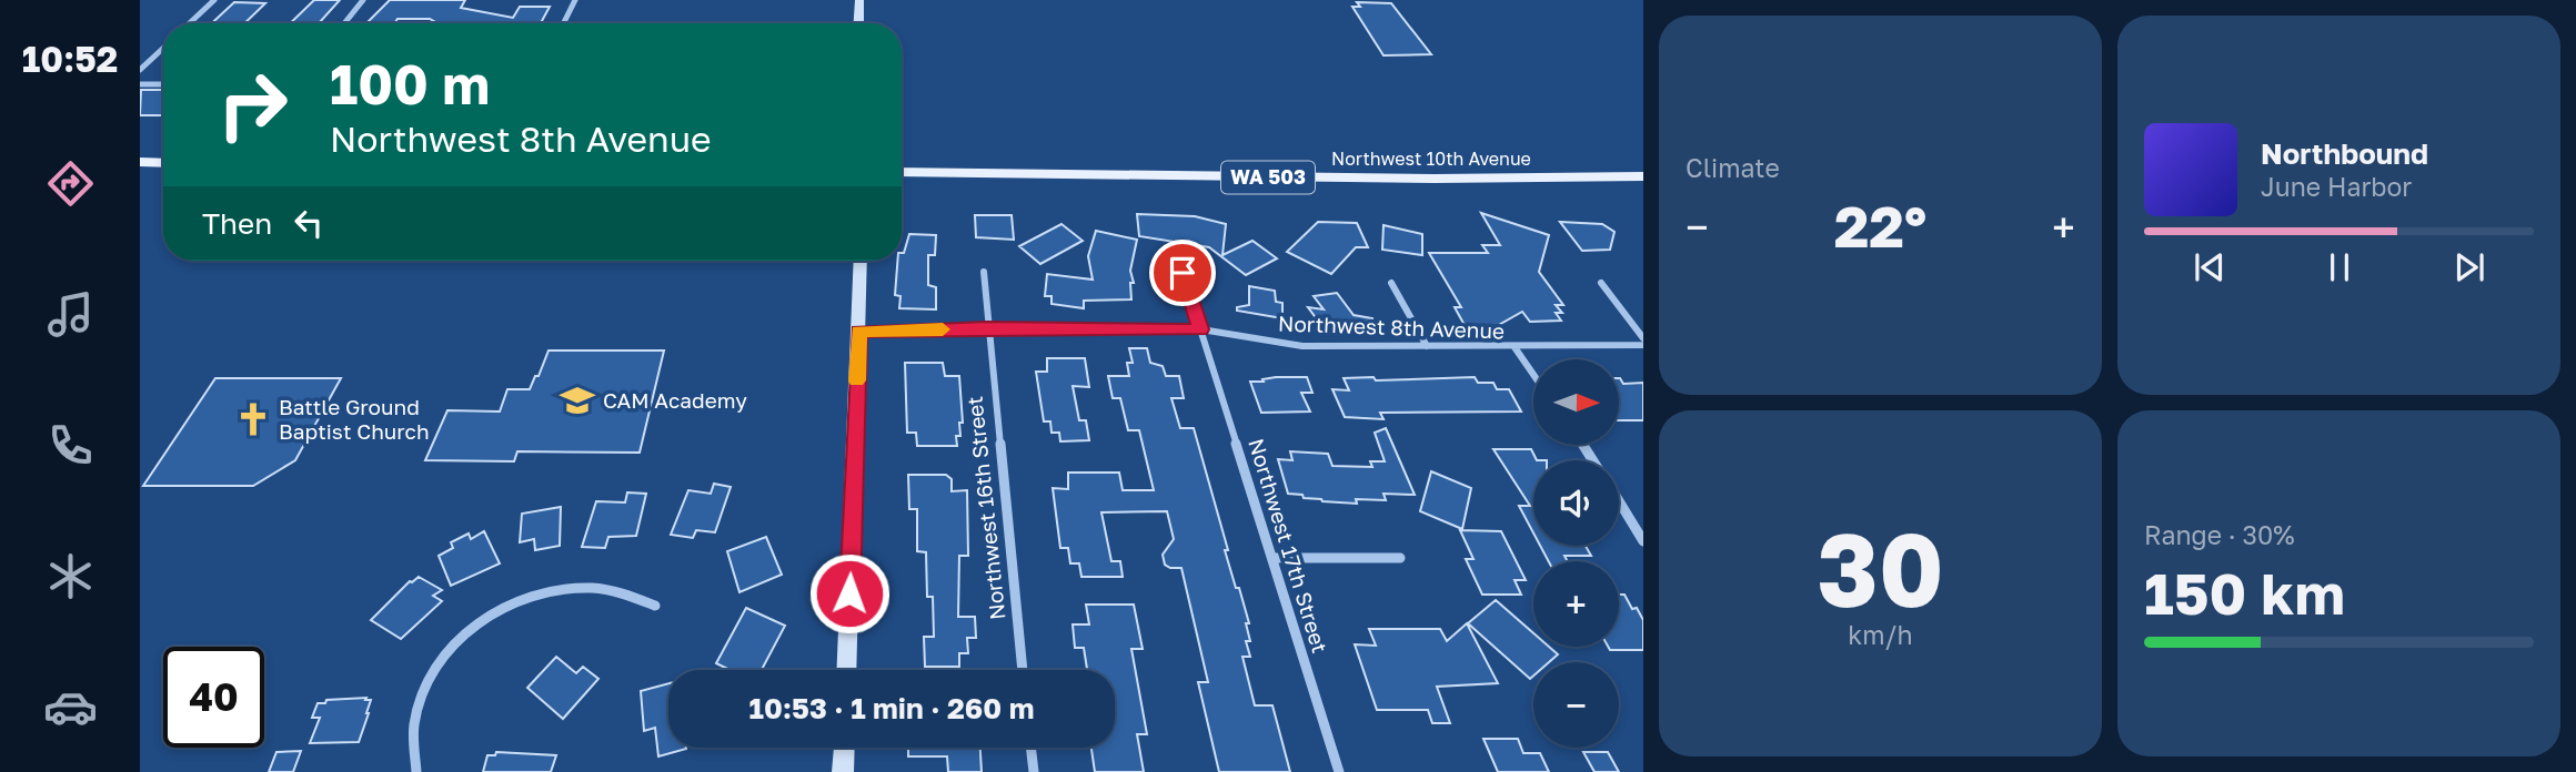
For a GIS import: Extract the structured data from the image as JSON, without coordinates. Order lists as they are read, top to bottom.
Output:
{
  "streets": {
    "main road": ["Northwest 10th Avenue", "WA 503"],
    "street": ["Northwest 8th Avenue", "Northwest 16th Street", "Northwest 17th Street"]
  },
  "crossings": [
    ["Northwest 8th Avenue", "Northwest 16th Street"],
    ["Northwest 8th Avenue", "Northwest 17th Street"]
  ],
  "places": {
    "school or university": ["CAM Academy"],
    "church": ["Battle Ground Baptist Church"]
  },
  "north": "right",
  "page": {
    "tabs": "10:52",
    "tile": [
      "Climate",
      ["30", "km/h"],
      ["Range · 30%", "150 km"]
    ],
    "turn": ["100 m", "Northwest 8th Avenue"],
    "song": ["Northbound", "June Harbor"],
    "then": "Then",
    "heat": ["−", "22°", "+"],
    "map_buttons": ["+", "−"],
    "limit": "40",
    "trip": "10:53 · 1 min · 260 m"
  }
}
